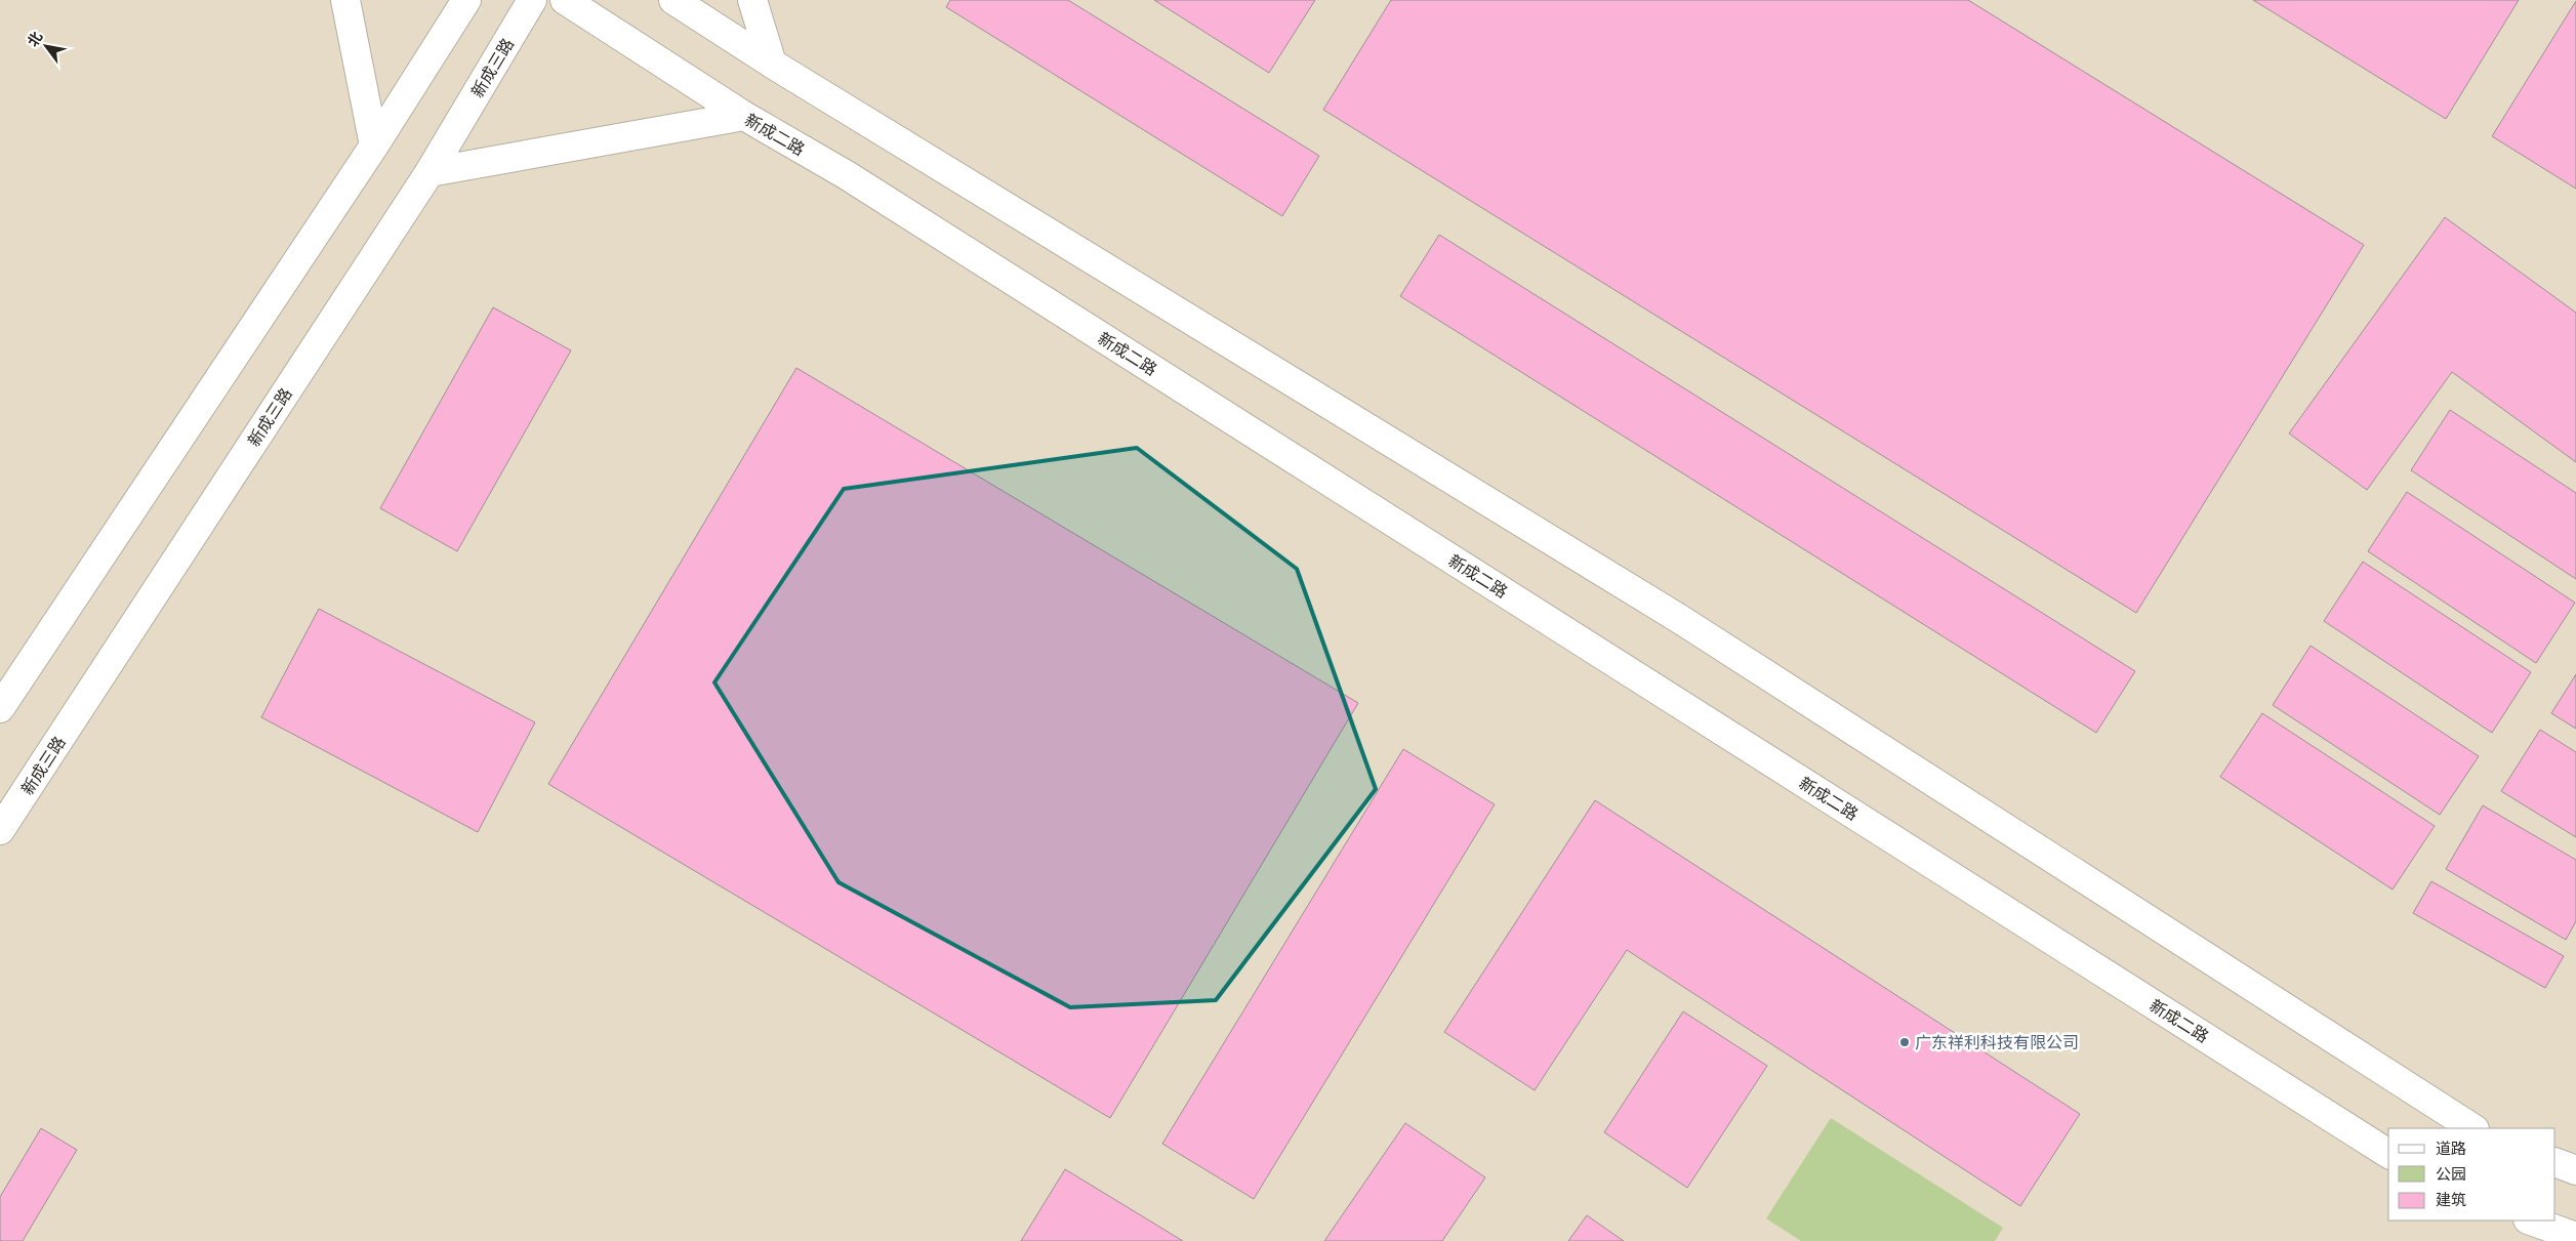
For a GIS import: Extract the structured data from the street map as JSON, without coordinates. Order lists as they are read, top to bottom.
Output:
{
  "streets": {
    "street": ["新成三路", "新成二路"]
  },
  "places": ["广东祥利科技有限公司"],
  "legend": ["道路", "公园", "建筑"],
  "north": "top left"
}
